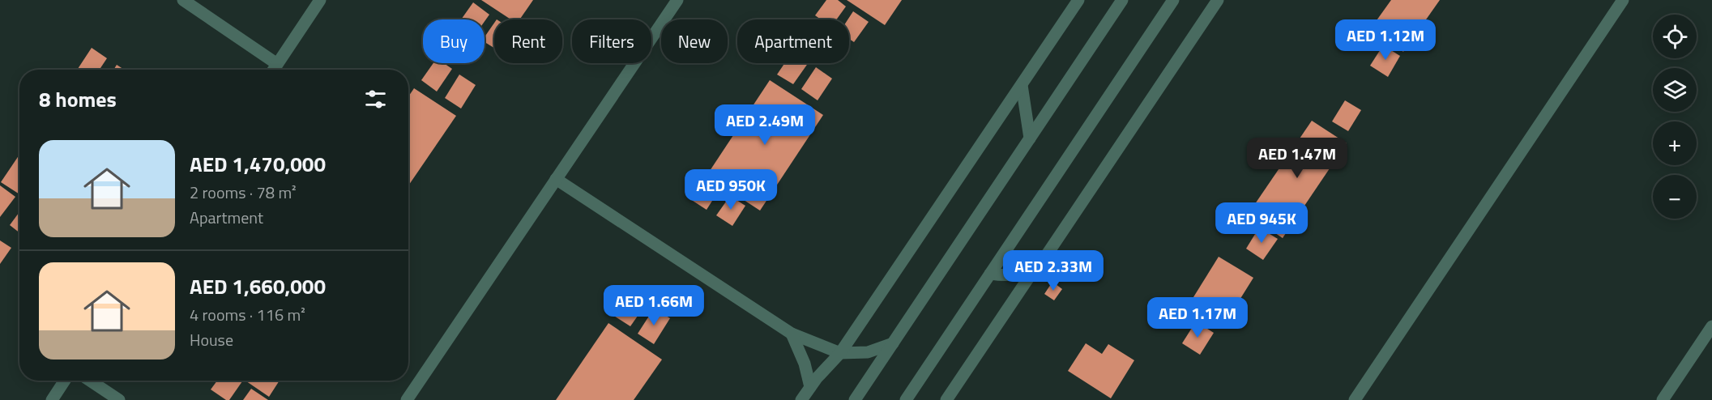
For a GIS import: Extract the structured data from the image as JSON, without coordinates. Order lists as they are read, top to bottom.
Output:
{
  "page": {
    "map_buttons": ["+", "−"],
    "price": [
      "AED 1.12M",
      "AED 2.49M",
      "AED 1.47M",
      "AED 950K",
      "AED 945K",
      "AED 2.33M",
      "AED 1.66M",
      "AED 1.17M"
    ],
    "chip": [
      "Buy",
      "Rent",
      "Filters",
      "New",
      "Apartment"
    ],
    "heading": "8 homes",
    "list": [
      {
        "name": "AED 1,470,000",
        "note": "2 rooms · 78 m² · Apartment"
      },
      {
        "name": "AED 1,660,000",
        "note": "4 rooms · 116 m² · House"
      }
    ]
  }
}
